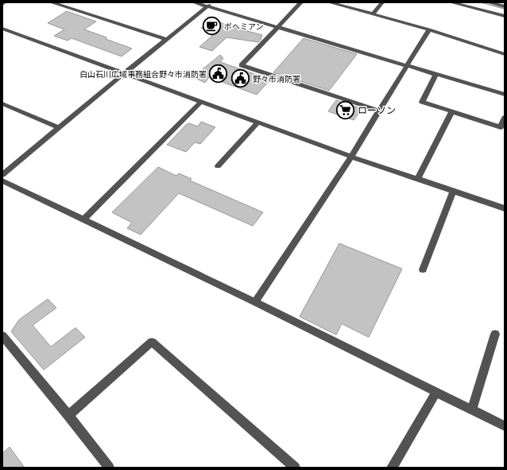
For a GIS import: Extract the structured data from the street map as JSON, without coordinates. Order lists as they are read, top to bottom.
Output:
{
  "places": {
    "cafe": ["ボヘミアン"],
    "public building": ["白山石川広域事務組合野々市消防署", "野々市消防署"],
    "supermarket": ["ローソン"]
  }
}
